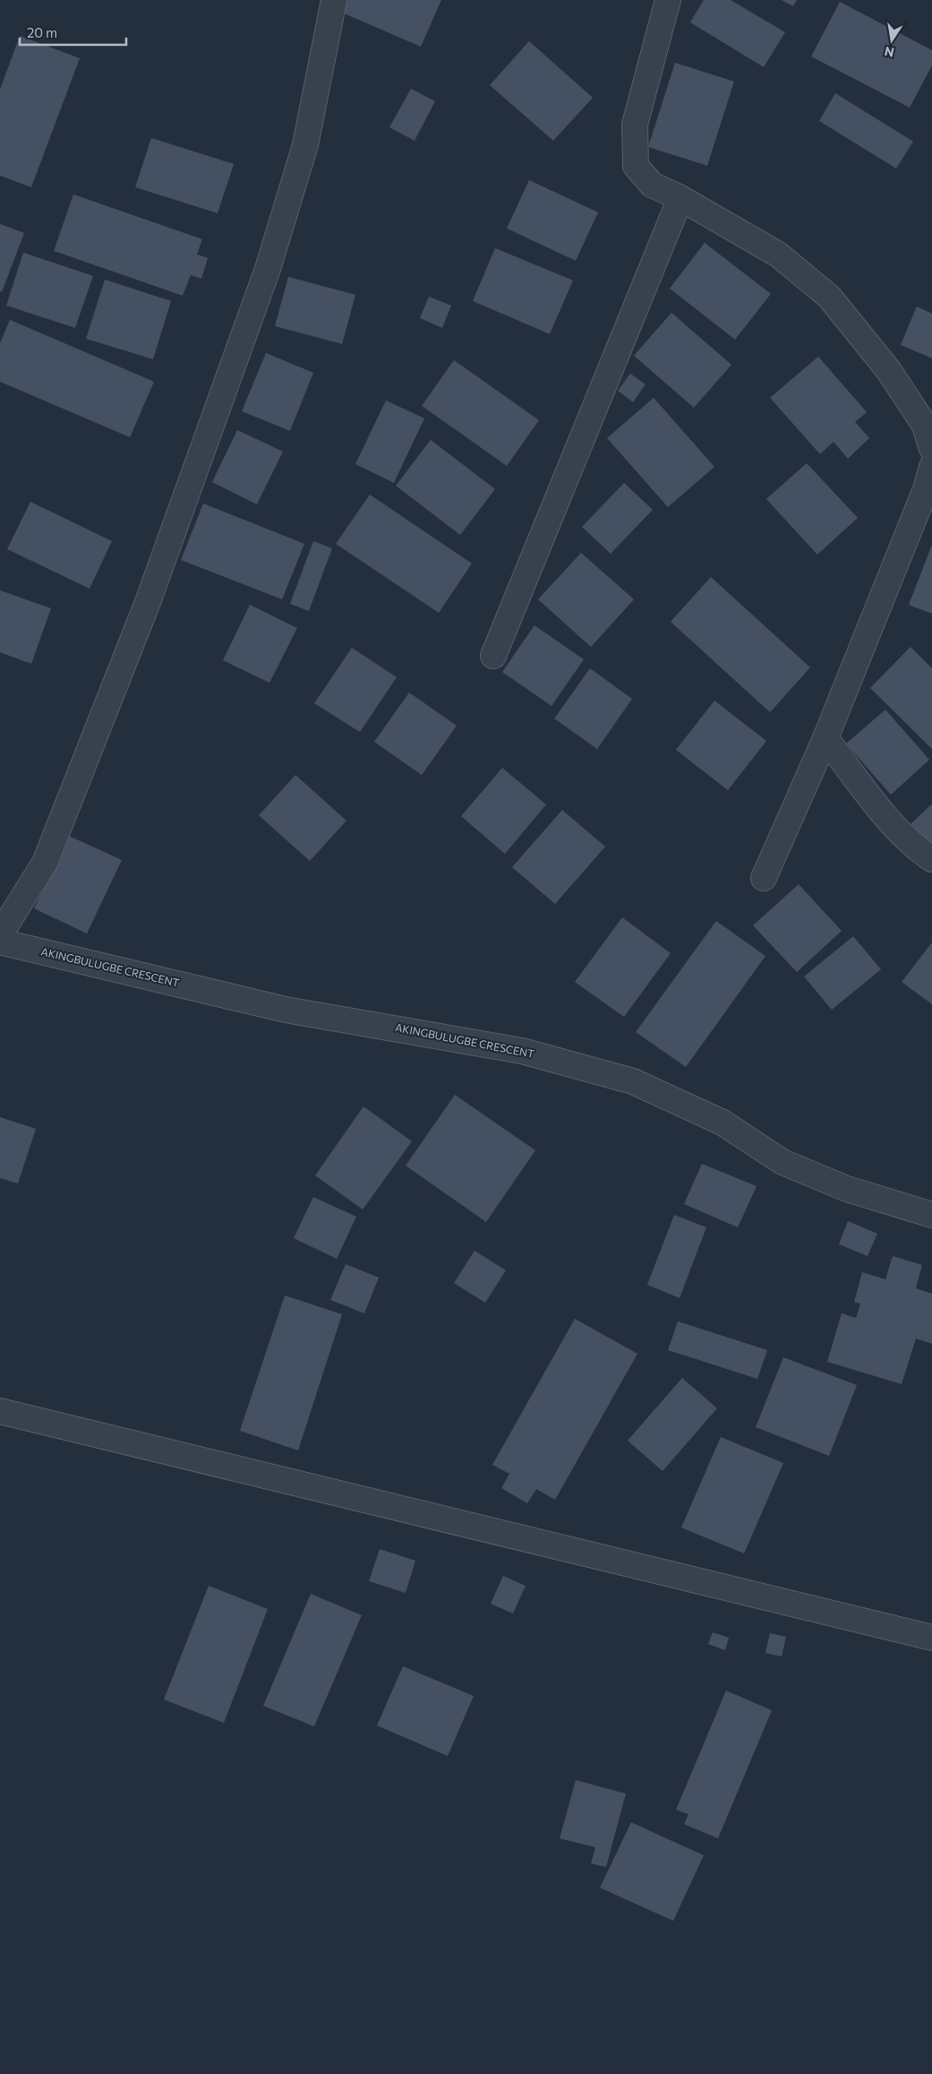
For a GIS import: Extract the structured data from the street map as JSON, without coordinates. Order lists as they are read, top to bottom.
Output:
{
  "streets": {
    "street": ["AKINGBULUGBE CRESCENT"]
  },
  "scale_bar": "20 m",
  "north": "bottom"
}
